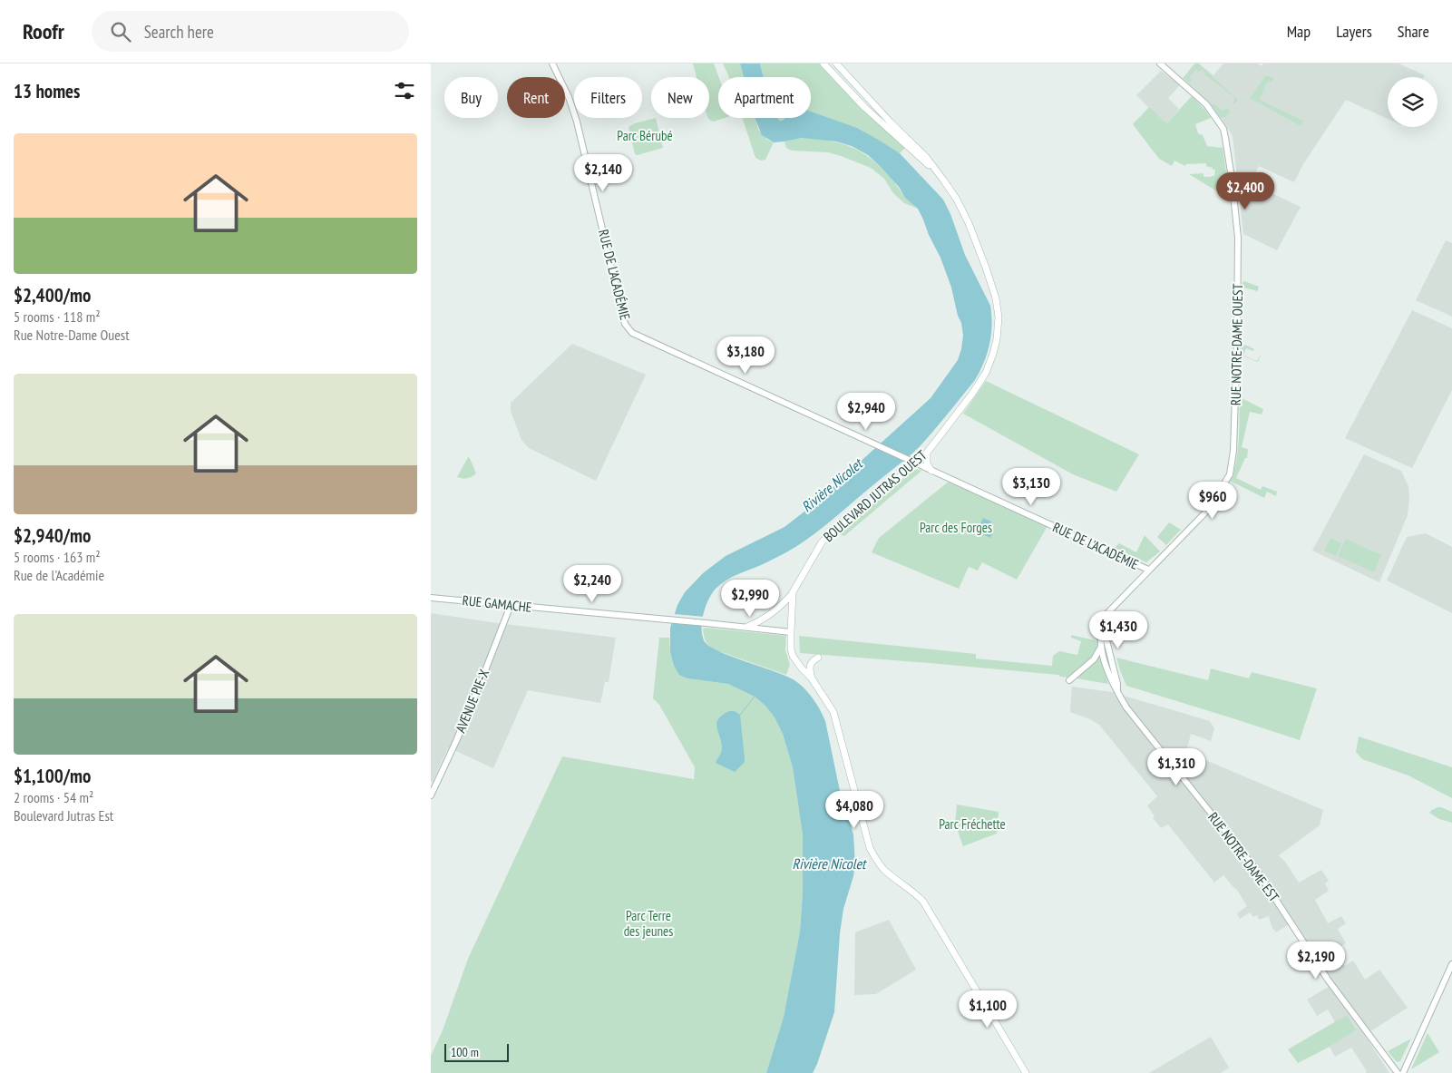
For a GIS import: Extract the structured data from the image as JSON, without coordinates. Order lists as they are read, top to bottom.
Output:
{
  "streets": {
    "main road": ["BOULEVARD JUTRAS OUEST"],
    "street": [
      "RUE DE L'ACADÉMIE",
      "RUE NOTRE-DAME OUEST",
      "RUE GAMACHE",
      "AVENUE PIE-X",
      "RUE NOTRE-DAME EST"
    ]
  },
  "crossings": [
    ["RUE DE L'ACADÉMIE", "RUE NOTRE-DAME OUEST"],
    ["RUE DE L'ACADÉMIE", "BOULEVARD JUTRAS OUEST"],
    ["RUE NOTRE-DAME OUEST", "RUE NOTRE-DAME EST"],
    ["RUE GAMACHE", "AVENUE PIE-X"]
  ],
  "water": ["Rivière Nicolet"],
  "parks": [
    "Parc Bérubé",
    "Parc des Forges",
    "Parc Fréchette",
    "Parc Terre des jeunes"
  ],
  "scale_bar": "100 m",
  "page": {
    "header": "Roofr",
    "search": "Search here",
    "nav": ["Map", "Layers", "Share"],
    "heading": "13 homes",
    "chip": [
      "Buy",
      "Rent",
      "Filters",
      "New",
      "Apartment"
    ],
    "list": [
      {
        "name": "$2,400/mo",
        "note": "5 rooms · 118 m² · Rue Notre-Dame Ouest"
      },
      {
        "name": "$2,940/mo",
        "note": "5 rooms · 163 m² · Rue de l'Académie"
      },
      {
        "name": "$1,100/mo",
        "note": "2 rooms · 54 m² · Boulevard Jutras Est"
      }
    ],
    "price": [
      "$2,140",
      "$2,400",
      "$3,180",
      "$2,940",
      "$3,130",
      "$960",
      "$2,240",
      "$2,990",
      "$1,430",
      "$1,310",
      "$4,080",
      "$2,190",
      "$1,100"
    ],
    "scale": "100 m"
  }
}
